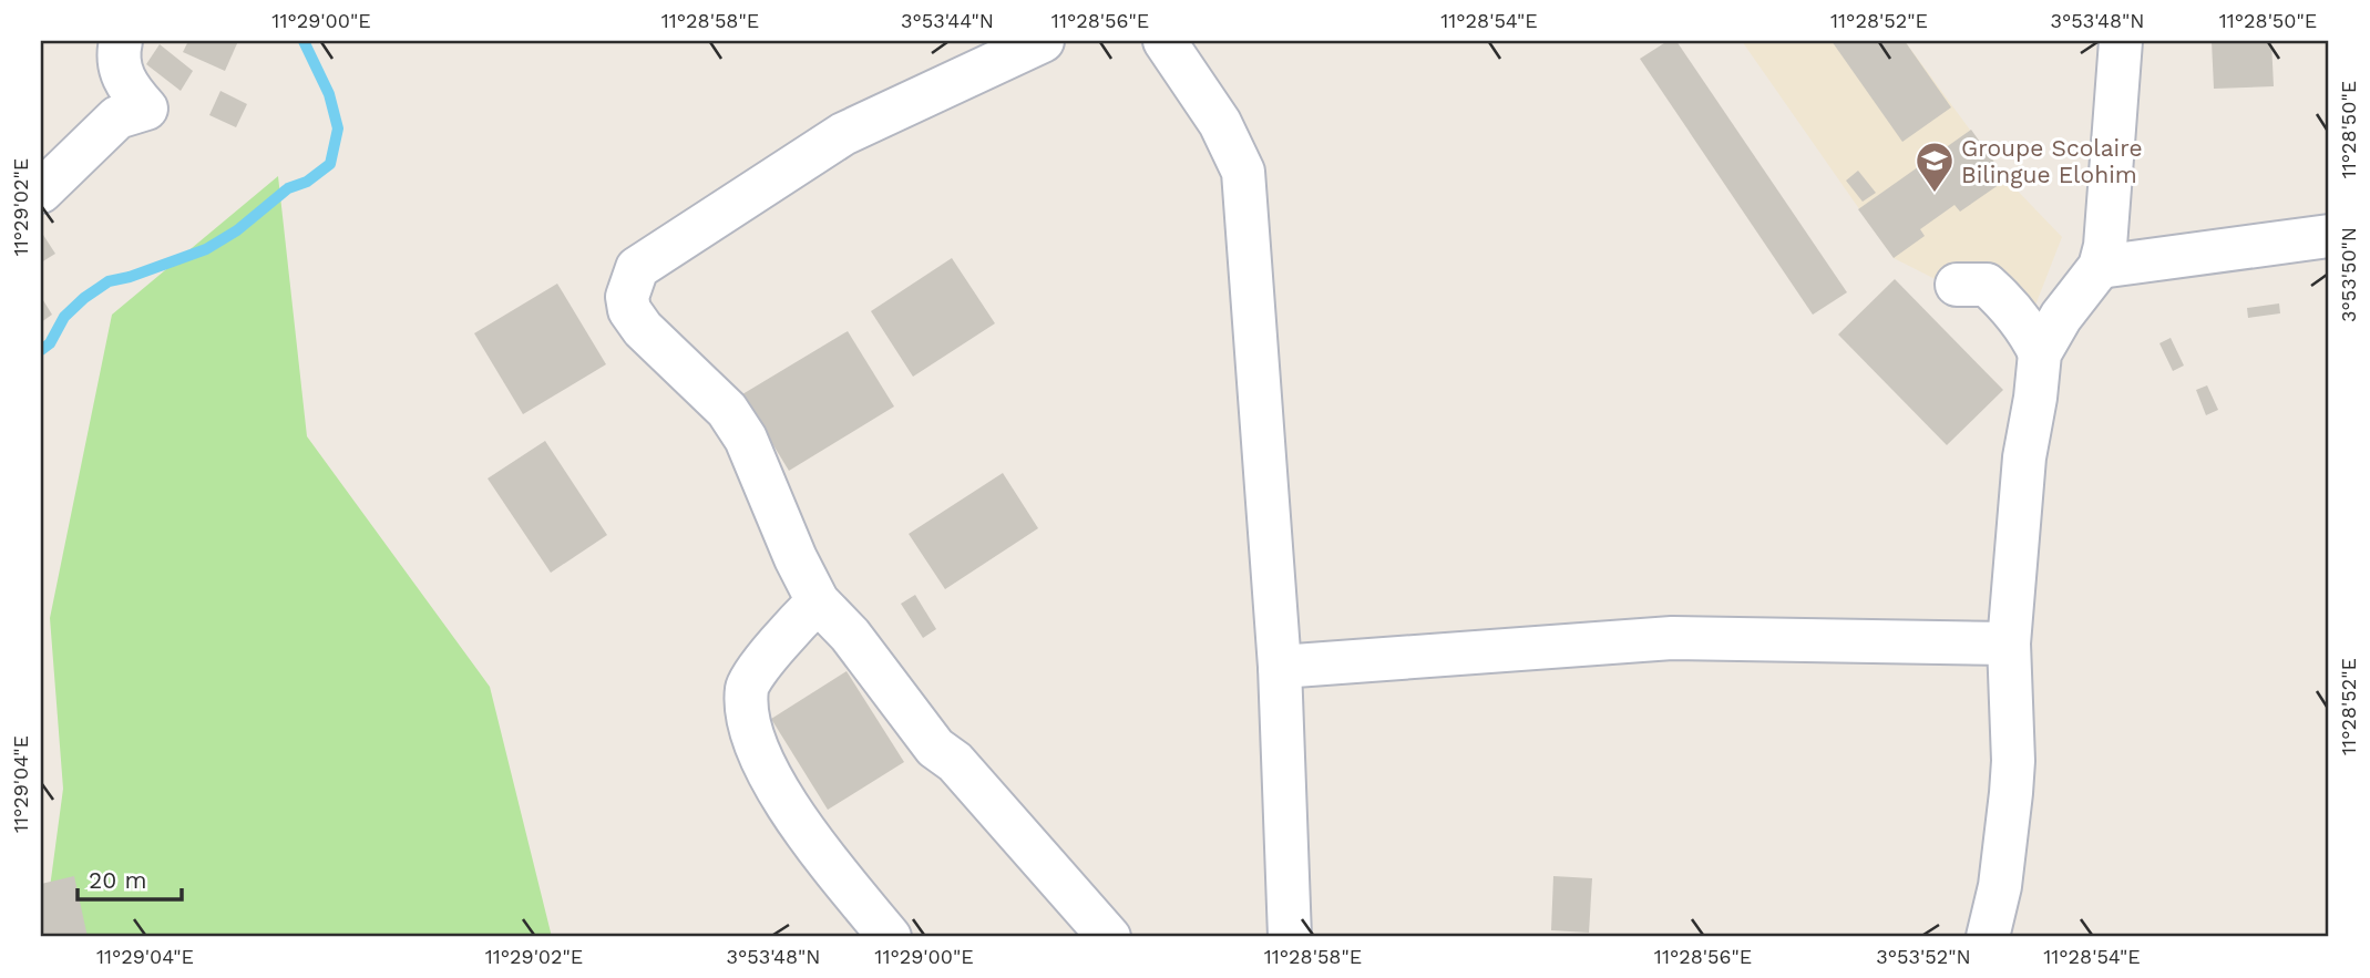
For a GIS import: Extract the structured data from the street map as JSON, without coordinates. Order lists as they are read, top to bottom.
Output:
{
  "places": {
    "school or university": ["Groupe Scolaire Bilingue Elohim"]
  },
  "scale_bar": "20 m",
  "coordinates": [
    "11°29'00\"E",
    "11°28'58\"E",
    "3°53'44\"N",
    "11°28'56\"E",
    "11°28'54\"E",
    "11°28'52\"E",
    "3°53'48\"N",
    "11°28'50\"E",
    "11°29'02\"E",
    "3°53'50\"N",
    "11°29'04\"E",
    "3°53'52\"N"
  ]
}
